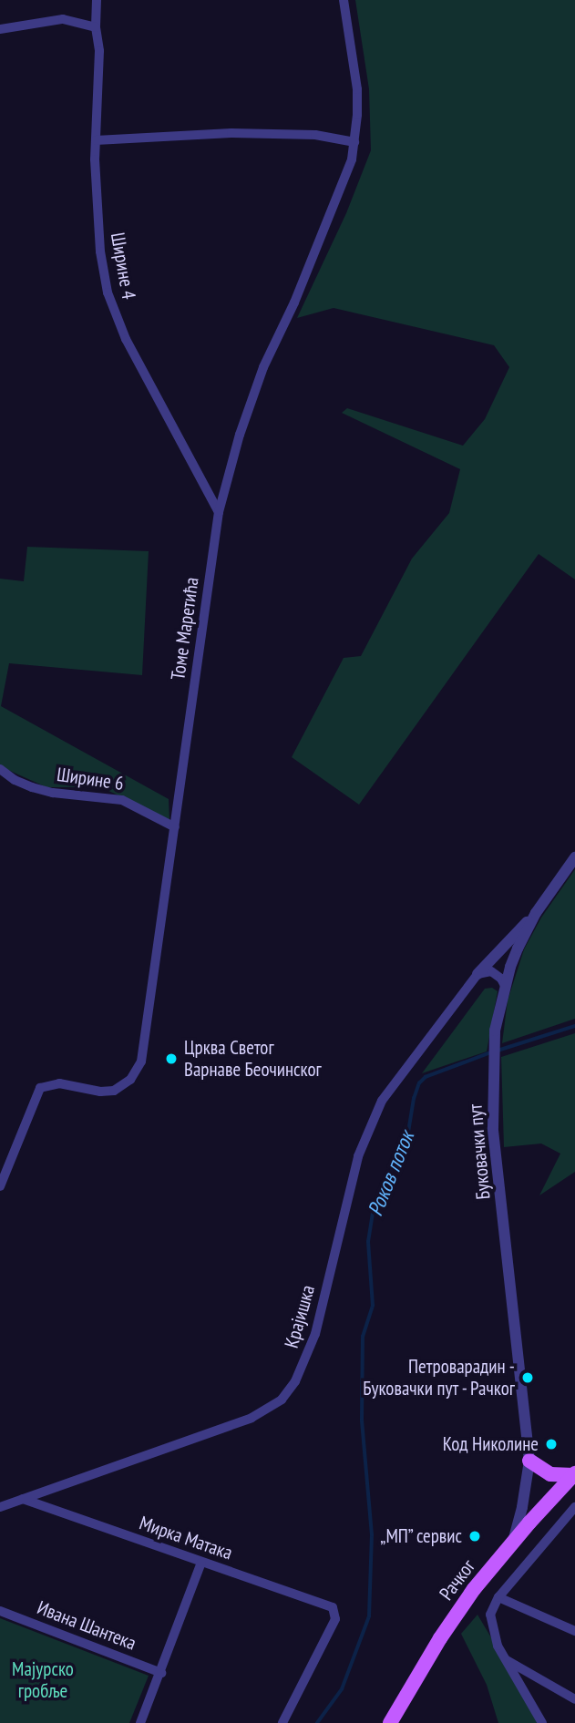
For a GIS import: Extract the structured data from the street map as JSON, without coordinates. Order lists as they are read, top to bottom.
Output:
{
  "streets": {
    "main road": ["Рачког"],
    "street": [
      "Ширине 4",
      "Томе Маретића",
      "Ширине 6",
      "Буковачки пут",
      "Крајишка",
      "Мирка Матака",
      "Ивана Шантека"
    ]
  },
  "crossings": [
    ["Ширине 4", "Томе Маретића"],
    ["Томе Маретића", "Ширине 6"],
    ["Буковачки пут", "Рачког"],
    ["Крајишка", "Мирка Матака"]
  ],
  "water": ["Роков поток"],
  "parks": ["Мајурско гробље"],
  "places": [
    "Црква Светог Варнаве Беочинског",
    "Петроварадин - Буковачки пут - Рачког",
    "Код Николине",
    "„МП” сервис"
  ]
}
